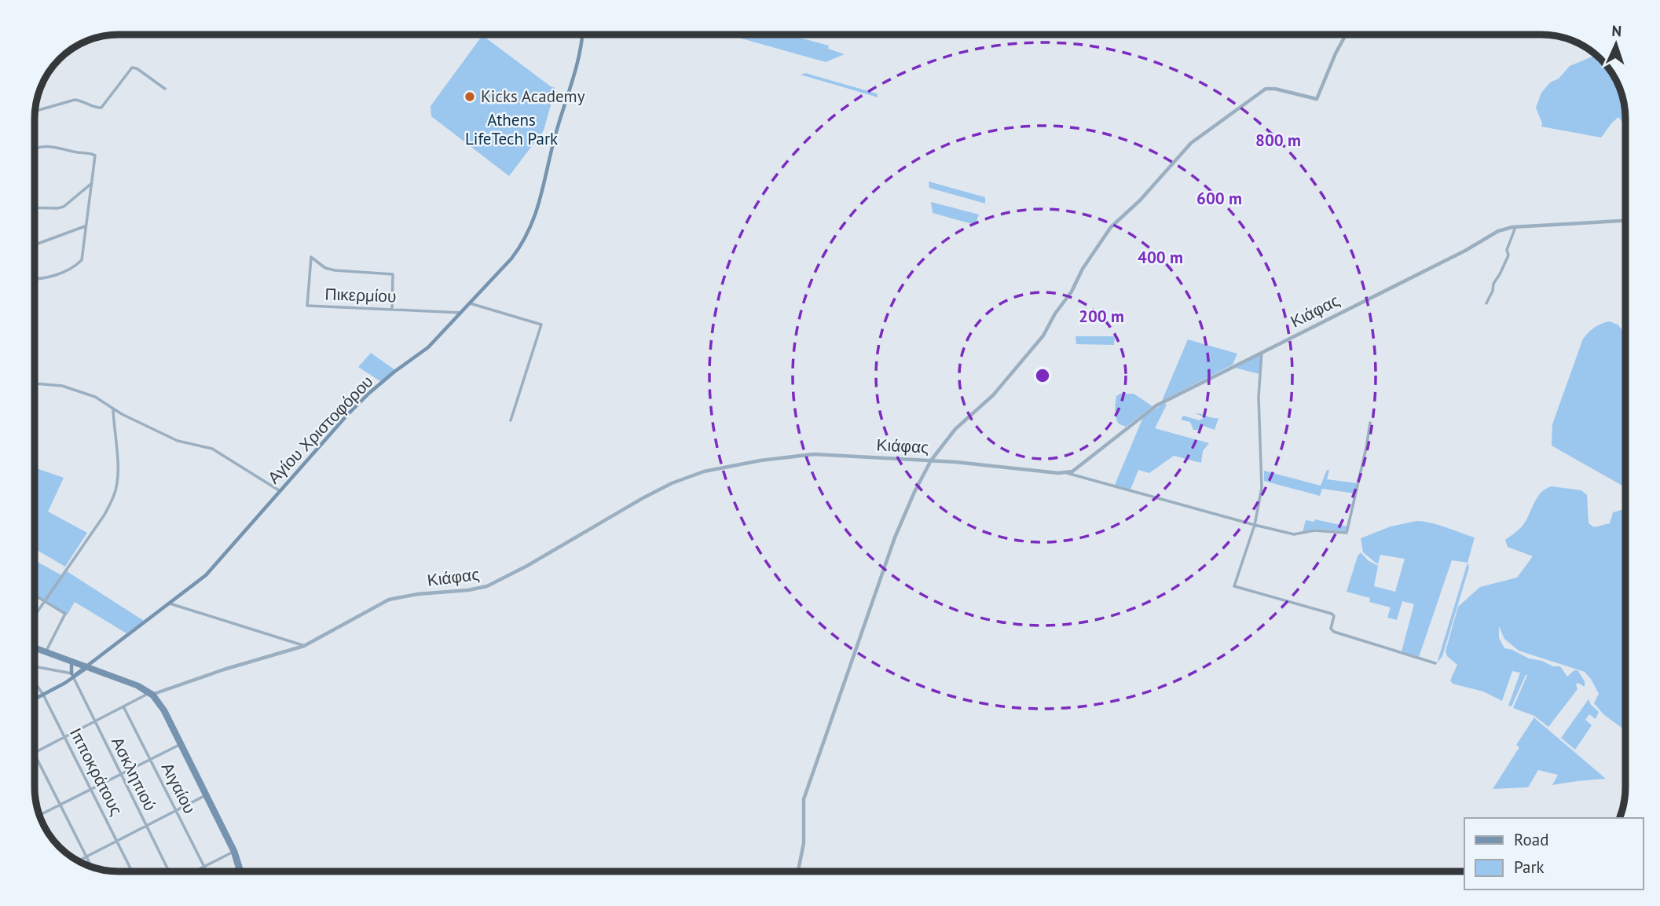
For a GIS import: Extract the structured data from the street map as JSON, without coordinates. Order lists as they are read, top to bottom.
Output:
{
  "streets": {
    "main road": ["Αγίου Χριστοφόρου"],
    "street": [
      "Πικερμίου",
      "Κιάφας",
      "Ιπποκράτους",
      "Ασκληπιού",
      "Αιγαίου"
    ]
  },
  "crossings": [
    ["Πικερμίου", "Αγίου Χριστοφόρου"],
    ["Αγίου Χριστοφόρου", "Ιπποκράτους"],
    ["Αγίου Χριστοφόρου", "Ασκληπιού"]
  ],
  "parks": ["Athens LifeTech Park"],
  "places": ["Kicks Academy"],
  "legend": ["Road", "Park"],
  "north": "top",
  "rings": [
    "800 m",
    "600 m",
    "400 m",
    "200 m"
  ]
}
